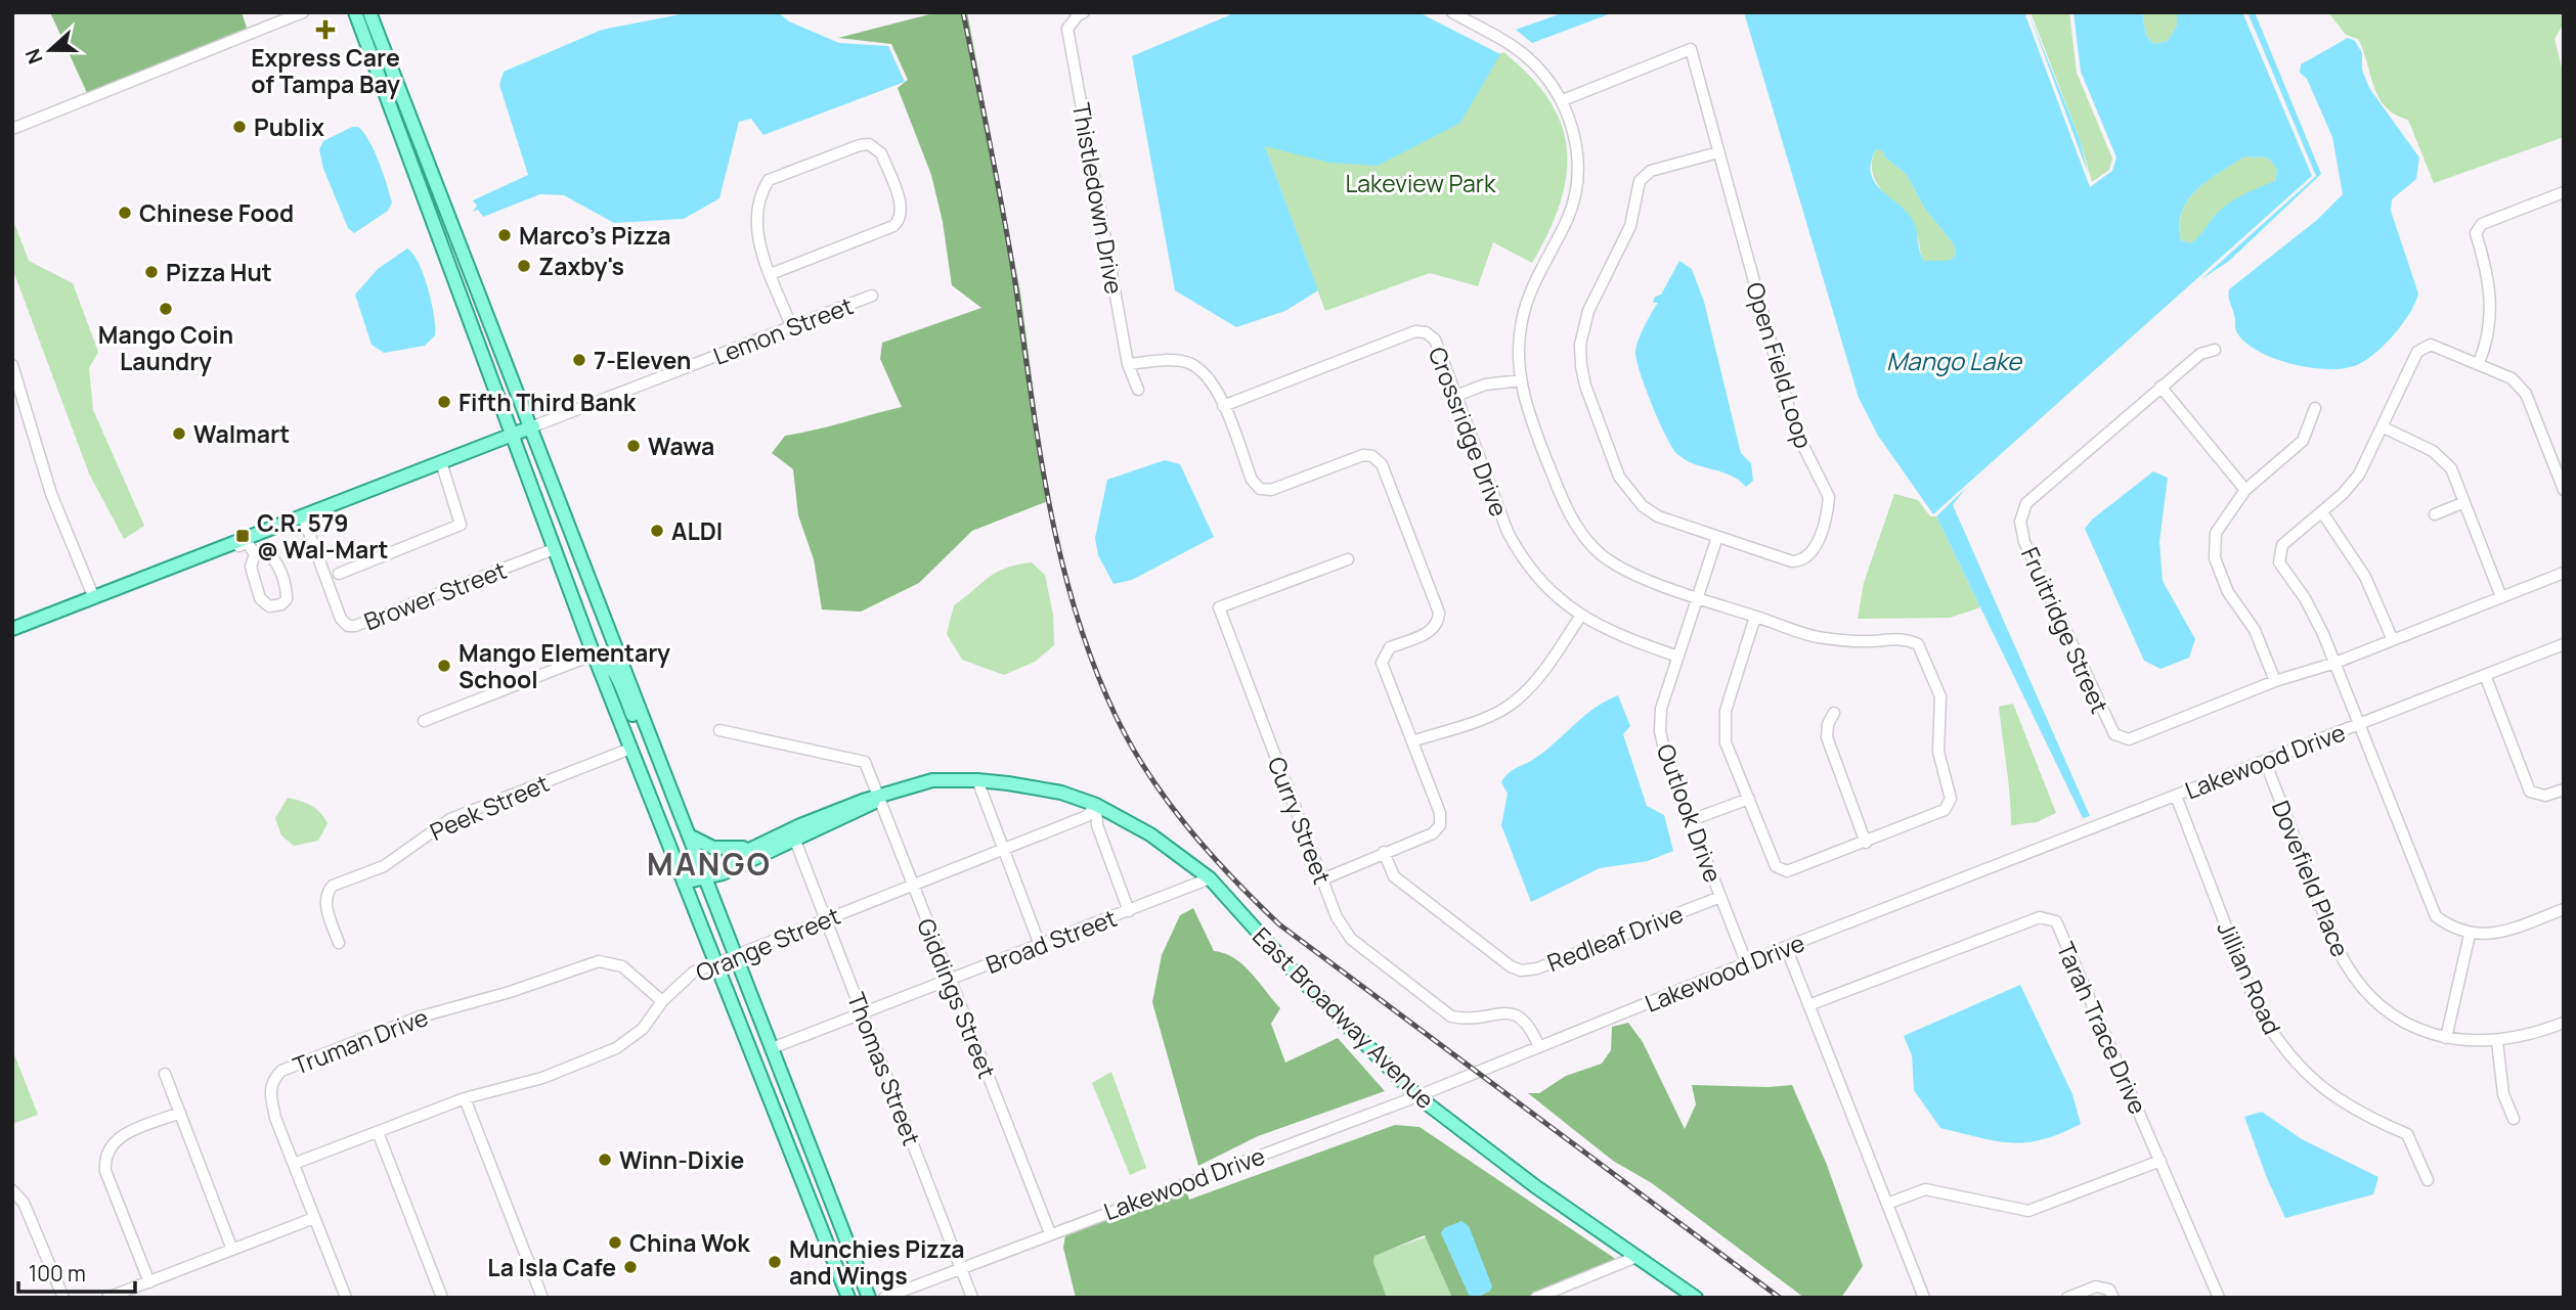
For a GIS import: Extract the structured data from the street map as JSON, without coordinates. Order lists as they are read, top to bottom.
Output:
{
  "streets": {
    "main road": ["East Broadway Avenue"],
    "street": [
      "Thistledown Drive",
      "Lemon Street",
      "Open Field Loop",
      "Crossridge Drive",
      "Brower Street",
      "Fruitridge Street",
      "Lakewood Drive",
      "Peek Street",
      "Outlook Drive",
      "Curry Street",
      "Dovefield Place",
      "Redleaf Drive",
      "Broad Street",
      "Orange Street",
      "Jillian Road",
      "Giddings Street",
      "Tarah Trace Drive",
      "Truman Drive",
      "Thomas Street"
    ]
  },
  "crossings": [
    ["Open Field Loop", "Outlook Drive"],
    ["Crossridge Drive", "Outlook Drive"],
    ["Lakewood Drive", "Outlook Drive"],
    ["Lakewood Drive", "Curry Street"],
    ["Lakewood Drive", "Dovefield Place"],
    ["Lakewood Drive", "Jillian Road"],
    ["Lakewood Drive", "Giddings Street"],
    ["Lakewood Drive", "East Broadway Avenue"],
    ["Lakewood Drive", "Thomas Street"],
    ["Outlook Drive", "Redleaf Drive"],
    ["Broad Street", "Giddings Street"],
    ["Broad Street", "East Broadway Avenue"],
    ["Broad Street", "Thomas Street"],
    ["Orange Street", "Giddings Street"],
    ["Orange Street", "East Broadway Avenue"],
    ["Orange Street", "Truman Drive"],
    ["Orange Street", "Thomas Street"],
    ["Giddings Street", "East Broadway Avenue"]
  ],
  "districts": ["MANGO"],
  "water": ["Mango Lake"],
  "parks": ["Lakeview Park"],
  "places": {
    "health": ["Express Care of Tampa Bay"],
    "other": [
      "Publix",
      "Chinese Food",
      "Marco's Pizza",
      "Zaxby's",
      "Pizza Hut",
      "Mango Coin Laundry",
      "7-Eleven",
      "Fifth Third Bank",
      "Walmart",
      "Wawa",
      "ALDI",
      "Mango Elementary School",
      "Winn-Dixie",
      "China Wok",
      "Munchies Pizza and Wings",
      "La Isla Cafe"
    ],
    "transit": ["C.R. 579 @ Wal-Mart"]
  },
  "scale_bar": "100 m",
  "north": "left"
}
